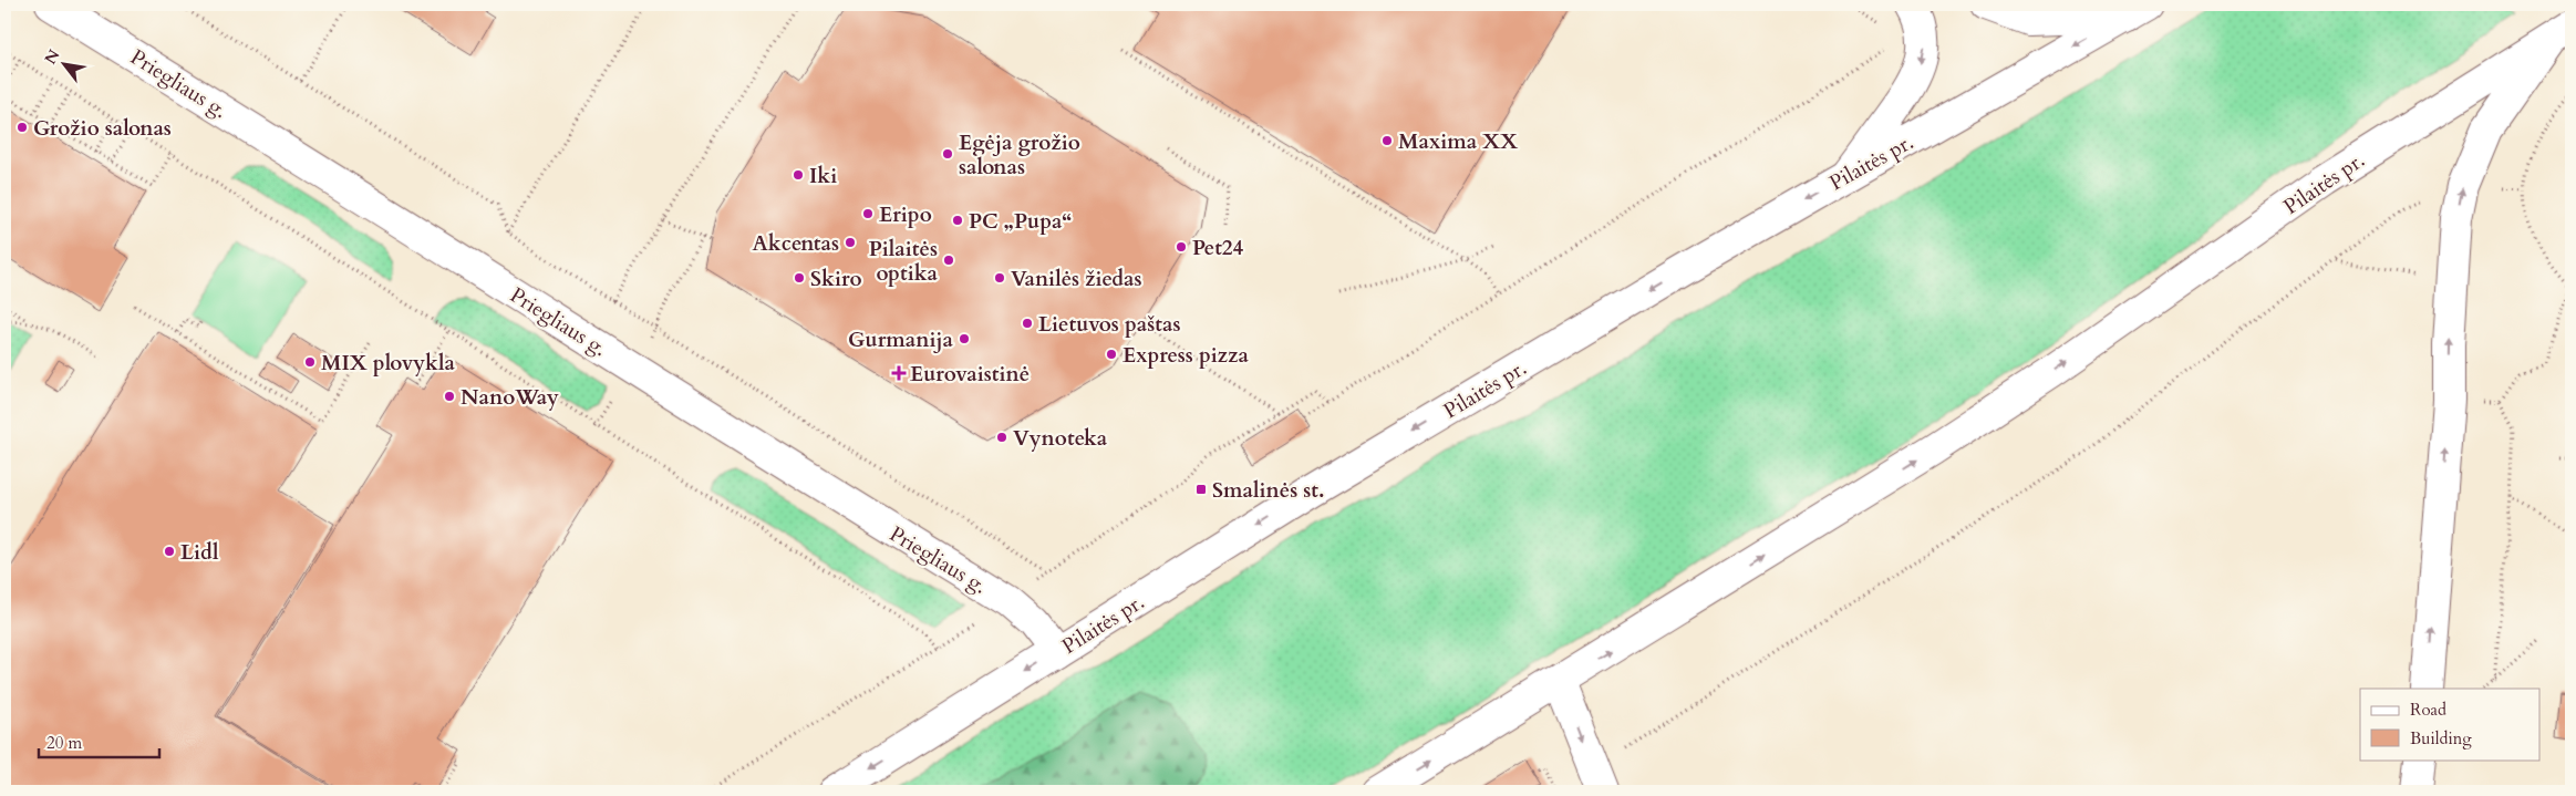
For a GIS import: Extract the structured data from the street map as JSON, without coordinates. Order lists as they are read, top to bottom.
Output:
{
  "streets": {
    "main road": ["Priegliaus g.", "Pilaitės pr."]
  },
  "crossings": [
    ["Priegliaus g.", "Pilaitės pr."]
  ],
  "places": {
    "other": [
      "Grožio salonas",
      "Maxima XX",
      "Egėja grožio salonas",
      "Iki",
      "Eripo",
      "PC „Pupa“",
      "Akcentas",
      "Pet24",
      "Pilaitės optika",
      "Skiro",
      "Vanilės žiedas",
      "Lietuvos paštas",
      "Gurmanija",
      "Express pizza",
      "MIX plovykla",
      "NanoWay",
      "Vynoteka",
      "Lidl"
    ],
    "health": ["Eurovaistinė"],
    "transit": ["Smalinės st."]
  },
  "legend": ["Road", "Building"],
  "scale_bar": "20 m",
  "north": "top left"
}
